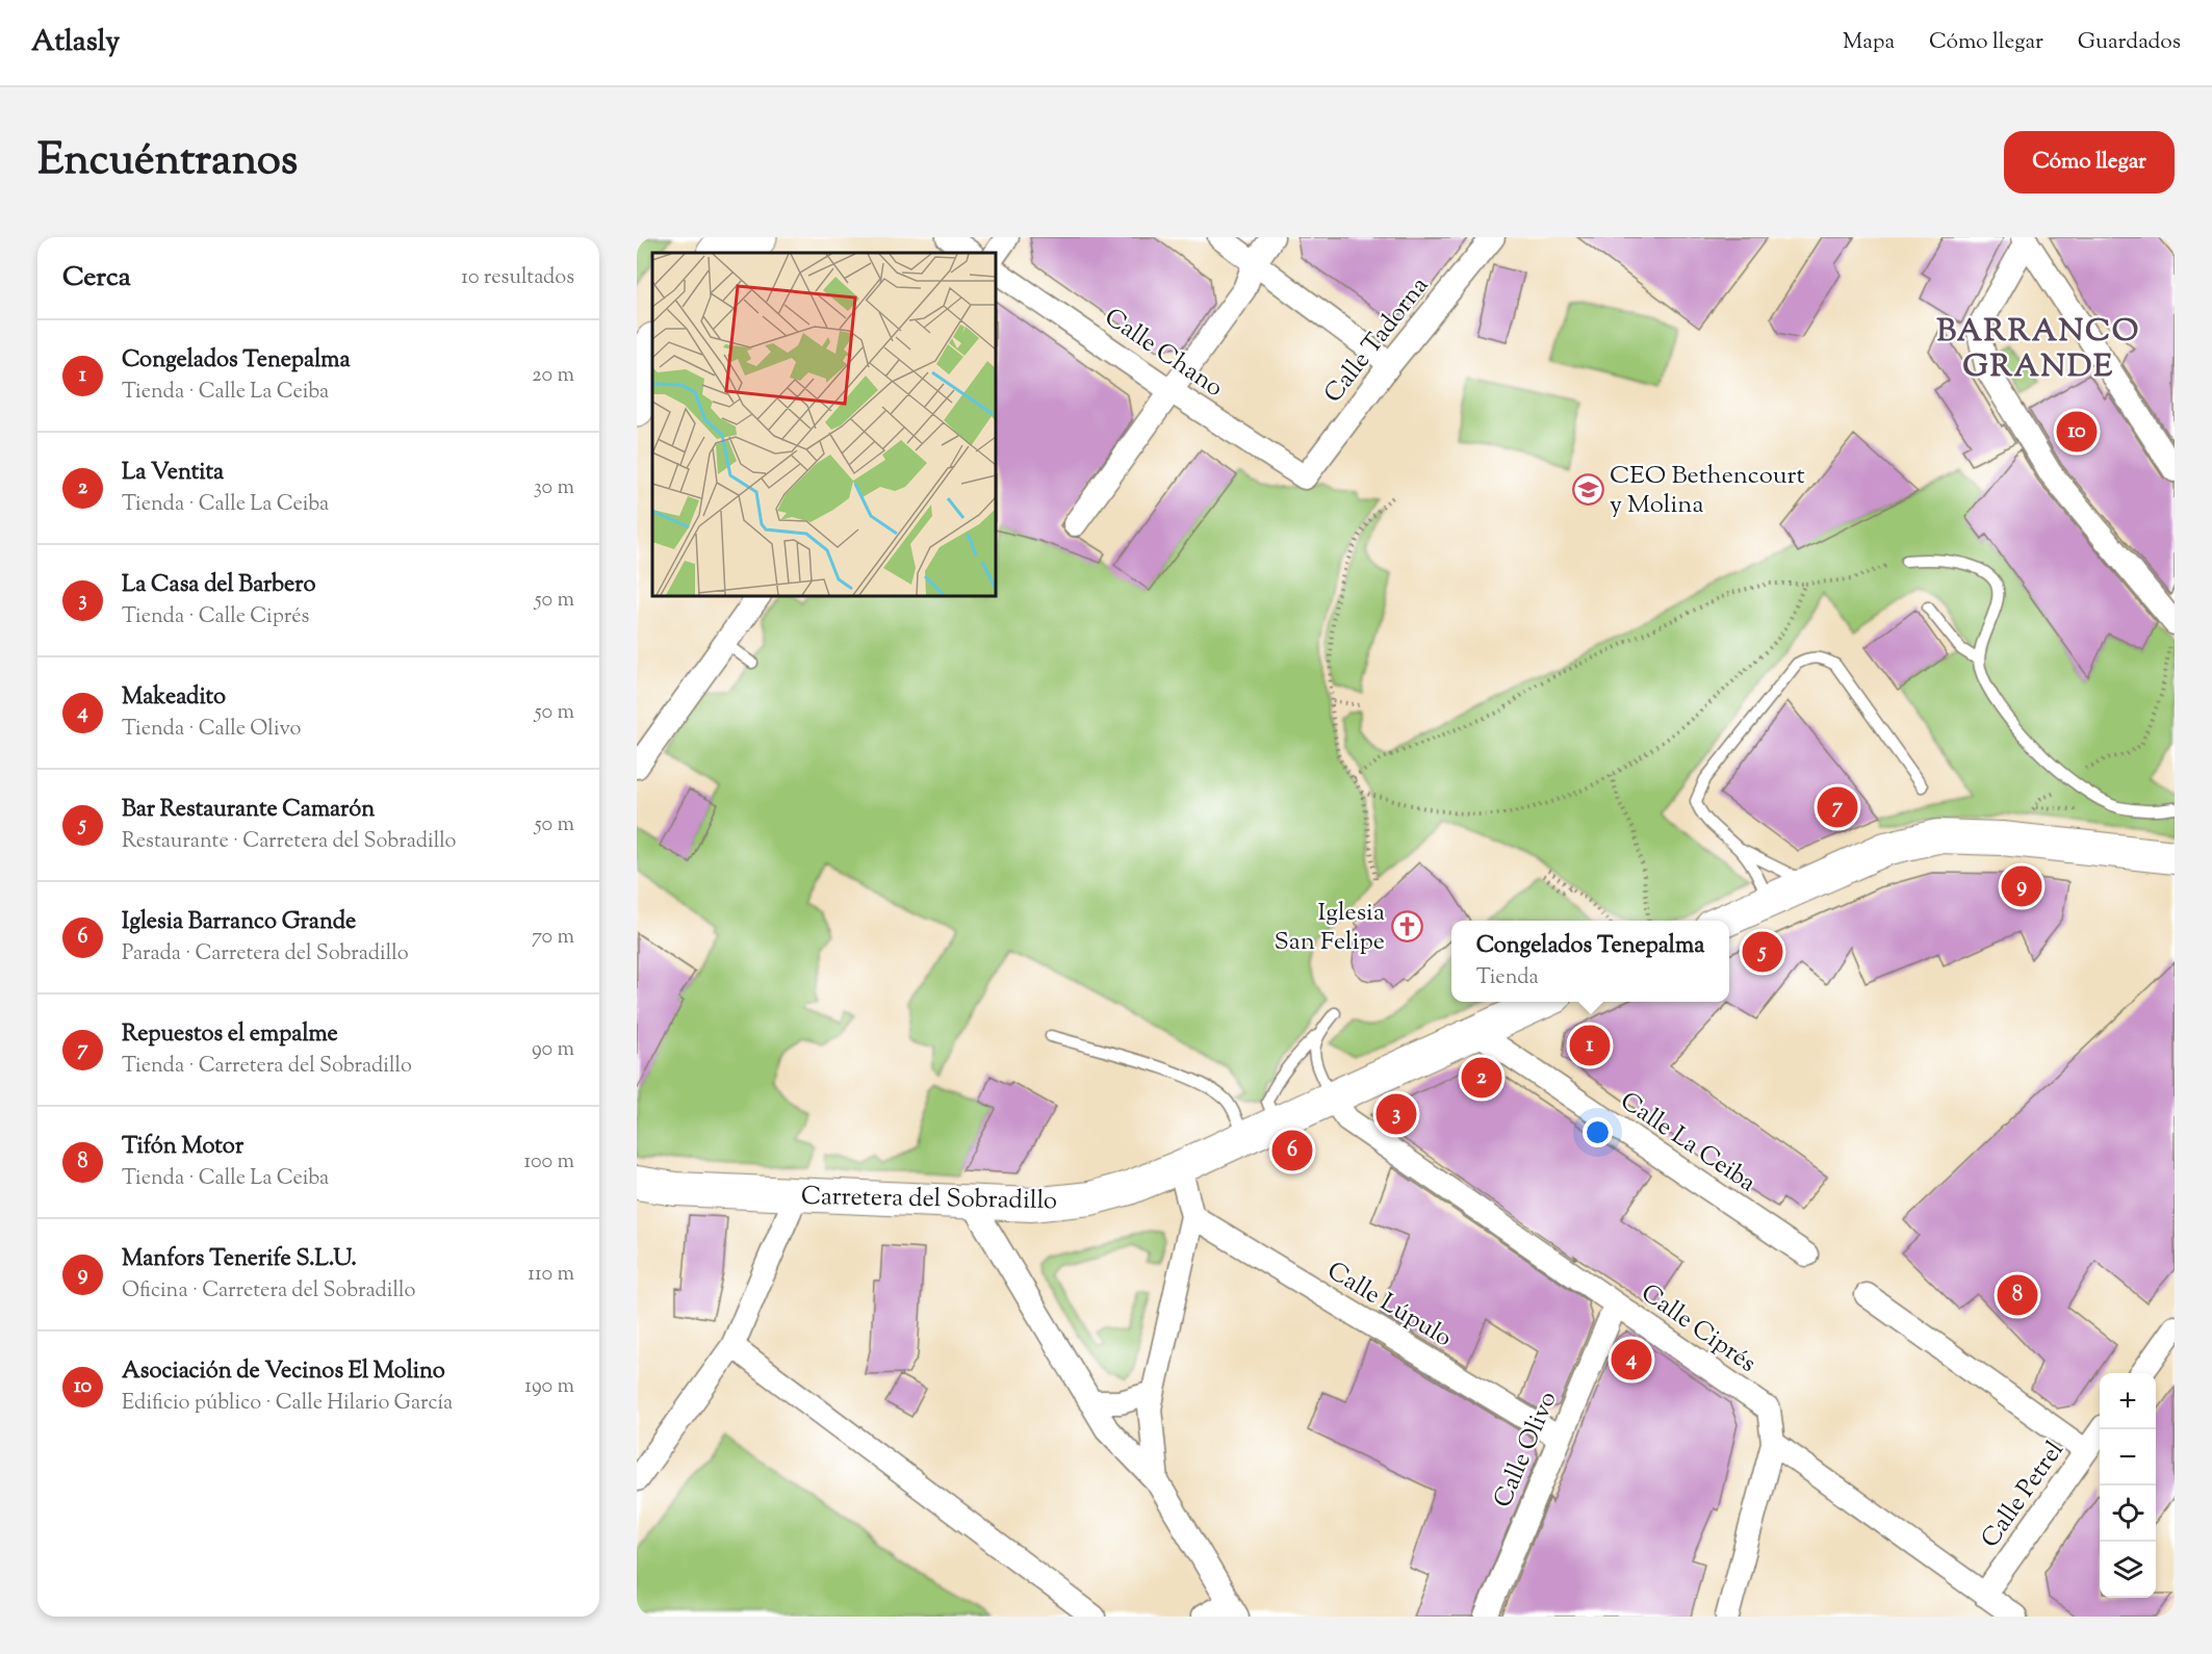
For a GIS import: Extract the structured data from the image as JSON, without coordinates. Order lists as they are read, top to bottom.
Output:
{
  "streets": {
    "main road": ["Carretera del Sobradillo"],
    "street": [
      "Calle Tadorna",
      "Calle Chano",
      "Calle La Ceiba",
      "Calle Lúpulo",
      "Calle Ciprés",
      "Calle Olivo",
      "Calle Petrel"
    ]
  },
  "crossings": [
    ["Calle Tadorna", "Calle Chano"],
    ["Calle La Ceiba", "Carretera del Sobradillo"],
    ["Carretera del Sobradillo", "Calle Ciprés"],
    ["Calle Lúpulo", "Calle Olivo"],
    ["Calle Ciprés", "Calle Olivo"]
  ],
  "districts": ["BARRANCO GRANDE"],
  "places": {
    "school or university": ["CEO Bethencourt y Molina"],
    "church": ["Iglesia San Felipe"]
  },
  "page": {
    "header": "Atlasly",
    "nav": ["Mapa", "Cómo llegar", "Guardados"],
    "title": "Encuéntranos",
    "buttons": "Cómo llegar",
    "heading": ["Cerca", "10 resultados"],
    "list": [
      {
        "mark": "1",
        "name": "Congelados Tenepalma",
        "note": "Tienda · Calle La Ceiba",
        "value": "20 m"
      },
      {
        "mark": "2",
        "name": "La Ventita",
        "note": "Tienda · Calle La Ceiba",
        "value": "30 m"
      },
      {
        "mark": "3",
        "name": "La Casa del Barbero",
        "note": "Tienda · Calle Ciprés",
        "value": "50 m"
      },
      {
        "mark": "4",
        "name": "Makeadito",
        "note": "Tienda · Calle Olivo",
        "value": "50 m"
      },
      {
        "mark": "5",
        "name": "Bar Restaurante Camarón",
        "note": "Restaurante · Carretera del Sobradillo",
        "value": "50 m"
      },
      {
        "mark": "6",
        "name": "Iglesia Barranco Grande",
        "note": "Parada · Carretera del Sobradillo",
        "value": "70 m"
      },
      {
        "mark": "7",
        "name": "Repuestos el empalme",
        "note": "Tienda · Carretera del Sobradillo",
        "value": "90 m"
      },
      {
        "mark": "8",
        "name": "Tifón Motor",
        "note": "Tienda · Calle La Ceiba",
        "value": "100 m"
      },
      {
        "mark": "9",
        "name": "Manfors Tenerife S.L.U.",
        "note": "Oficina · Carretera del Sobradillo",
        "value": "110 m"
      },
      {
        "mark": "10",
        "name": "Asociación de Vecinos El Molino",
        "note": "Edificio público · Calle Hilario García",
        "value": "190 m"
      }
    ],
    "pins": [
      "10",
      "7",
      "9",
      "5",
      "1",
      "2",
      "3",
      "6",
      "8",
      "4"
    ],
    "popup": ["Congelados Tenepalma", "Tienda"],
    "map_buttons": ["+", "−"]
  }
}
